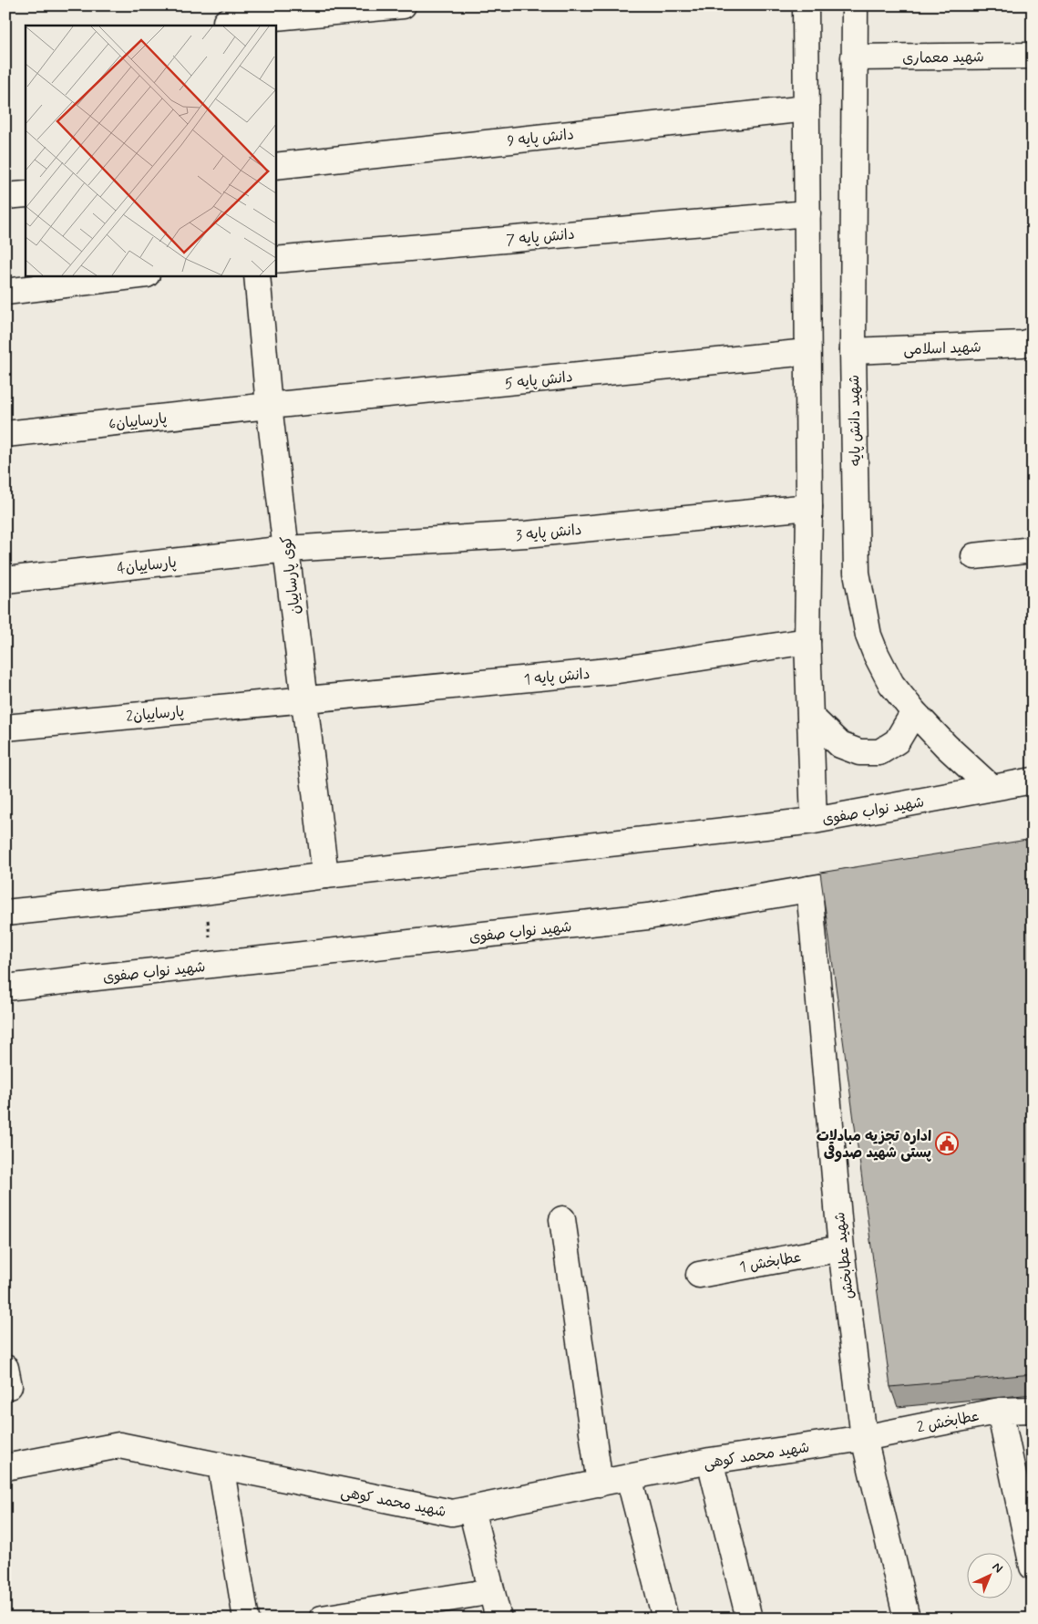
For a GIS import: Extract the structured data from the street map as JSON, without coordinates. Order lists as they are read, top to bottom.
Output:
{
  "streets": {
    "street": [
      "شهید معماری",
      "دانش پایه 9",
      "دانش پایه 7",
      "شهید اسلامی",
      "دانش پایه 5",
      "پارساییان6",
      "شهید دانش پایه",
      "دانش پایه 3",
      "پارساییان4",
      "کوی پارساییان",
      "دانش پایه 1",
      "پارساییان2",
      "شهید نواب صفوی",
      "شهید عطابخش",
      "عطابخش 1",
      "عطابخش 2",
      "شهید محمد کوهی"
    ]
  },
  "crossings": [
    ["شهید معماری", "شهید دانش پایه"],
    ["شهید اسلامی", "شهید دانش پایه"],
    ["دانش پایه 5", "پارساییان6"],
    ["دانش پایه 5", "کوی پارساییان"],
    ["پارساییان6", "کوی پارساییان"],
    ["شهید دانش پایه", "شهید نواب صفوی"],
    ["دانش پایه 3", "پارساییان4"],
    ["دانش پایه 3", "کوی پارساییان"],
    ["پارساییان4", "کوی پارساییان"],
    ["کوی پارساییان", "دانش پایه 1"],
    ["کوی پارساییان", "پارساییان2"],
    ["کوی پارساییان", "شهید نواب صفوی"],
    ["دانش پایه 1", "پارساییان2"],
    ["شهید نواب صفوی", "شهید عطابخش"],
    ["شهید عطابخش", "عطابخش 1"],
    ["شهید عطابخش", "عطابخش 2"],
    ["شهید عطابخش", "شهید محمد کوهی"],
    ["عطابخش 2", "شهید محمد کوهی"]
  ],
  "places": {
    "public building": ["اداره تجزیه مبادلات پستی شهید صدوقی"]
  },
  "north": "top right"
}
